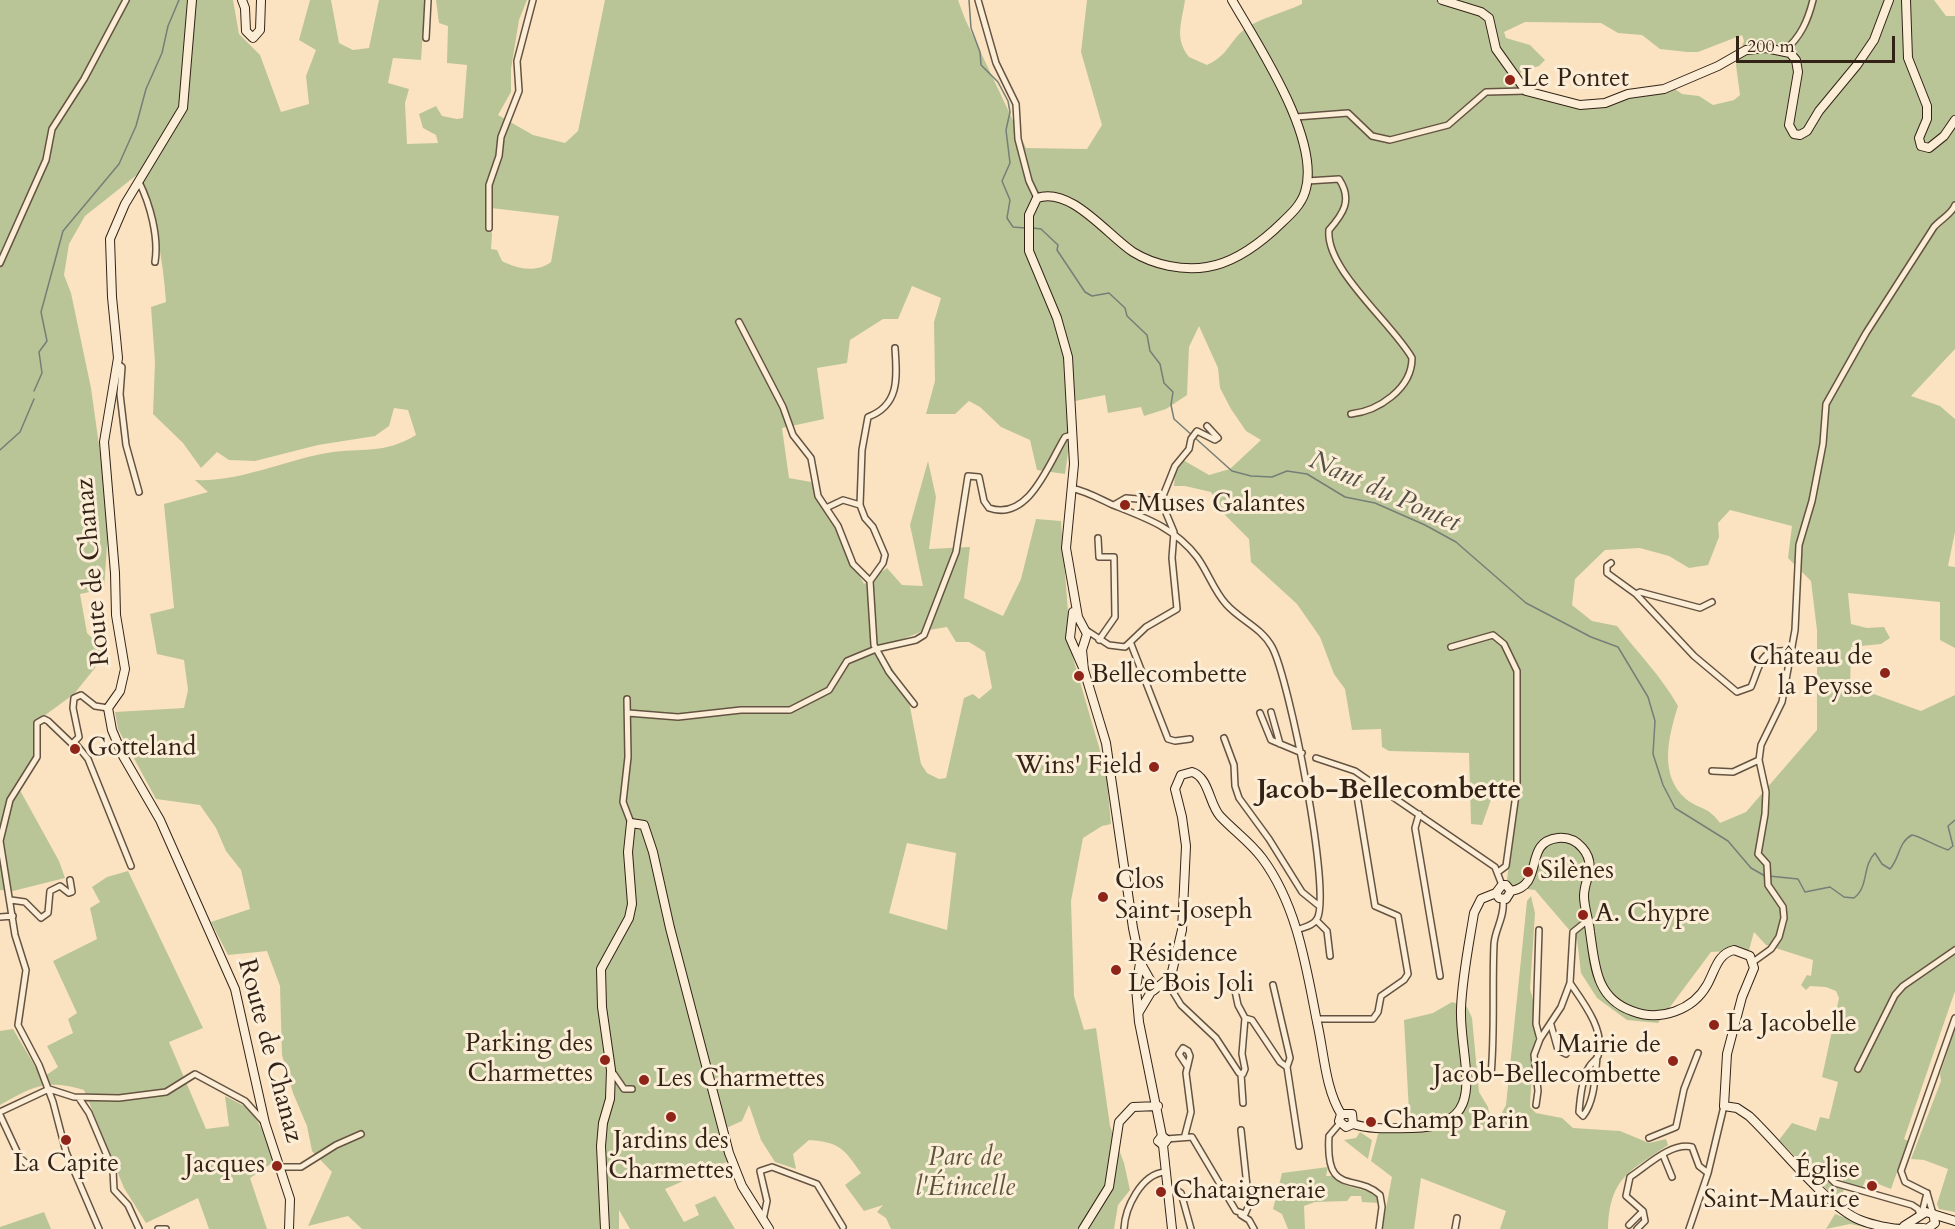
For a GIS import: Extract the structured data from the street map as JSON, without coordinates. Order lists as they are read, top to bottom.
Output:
{
  "streets": {
    "street": ["Route de Chanaz"]
  },
  "districts": ["Jacob-Bellecombette"],
  "water": ["Nant du Pontet"],
  "parks": ["Parc de l'Étincelle"],
  "places": [
    "Le Pontet",
    "Muses Galantes",
    "Château de la Peysse",
    "Bellecombette",
    "Gotteland",
    "Wins' Field",
    "Silènes",
    "Clos Saint-Joseph",
    "A. Chypre",
    "Résidence Le Bois Joli",
    "La Jacobelle",
    "Parking des Charmettes",
    "Mairie de Jacob-Bellecombette",
    "Les Charmettes",
    "Jardins des Charmettes",
    "Champ Parin",
    "La Capite",
    "Jacques",
    "Église Saint-Maurice",
    "Chataigneraie"
  ],
  "scale_bar": "200 m"
}
